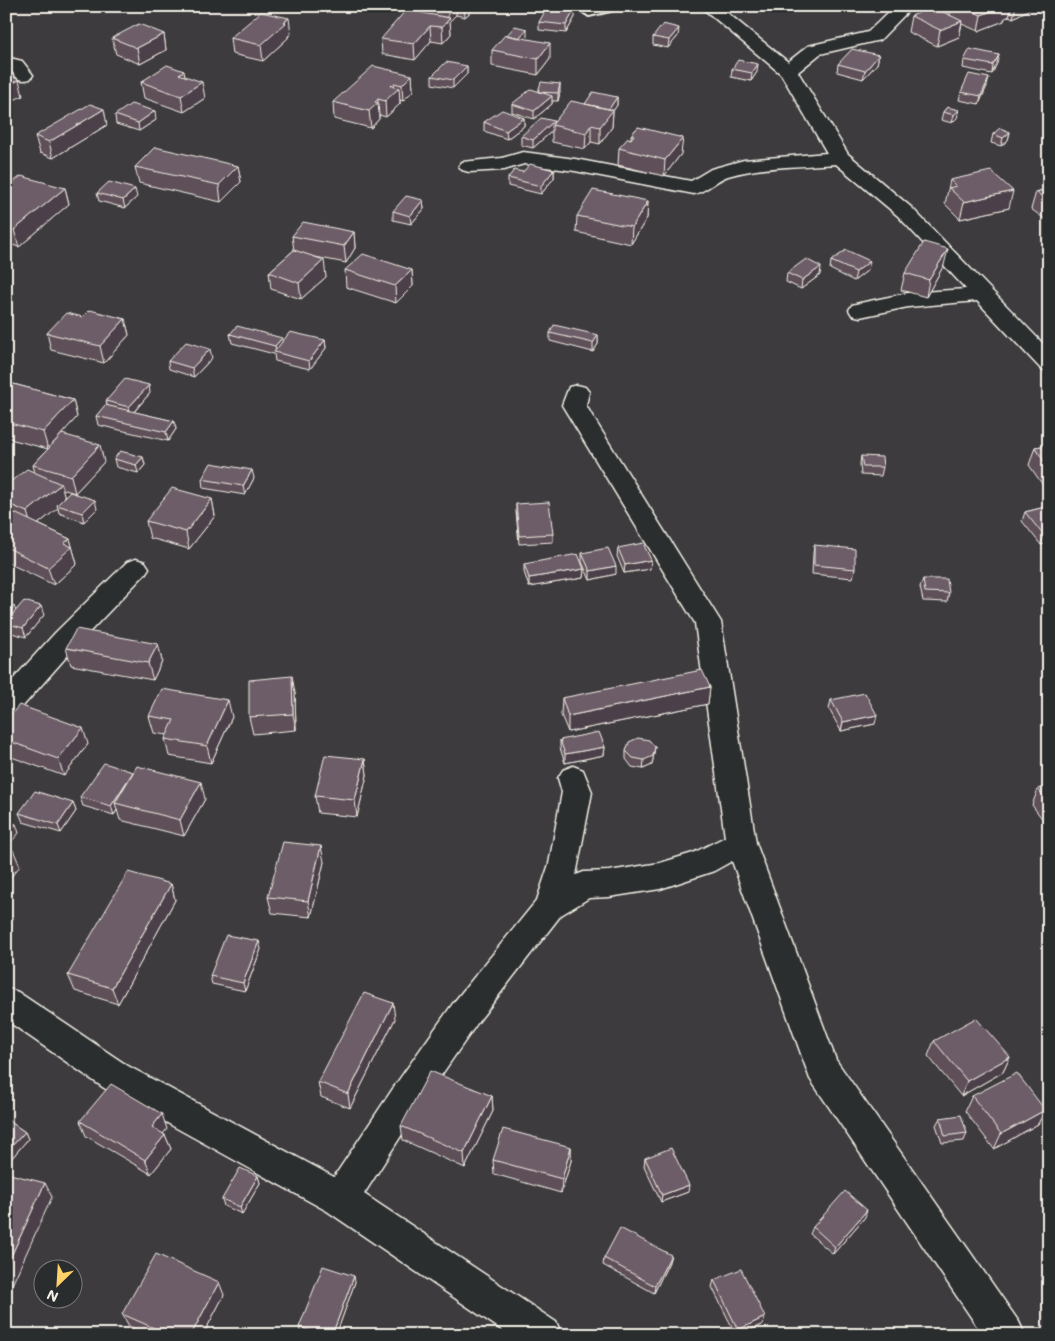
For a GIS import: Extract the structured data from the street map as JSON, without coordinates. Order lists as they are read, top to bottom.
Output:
{
  "north": "bottom left"
}
